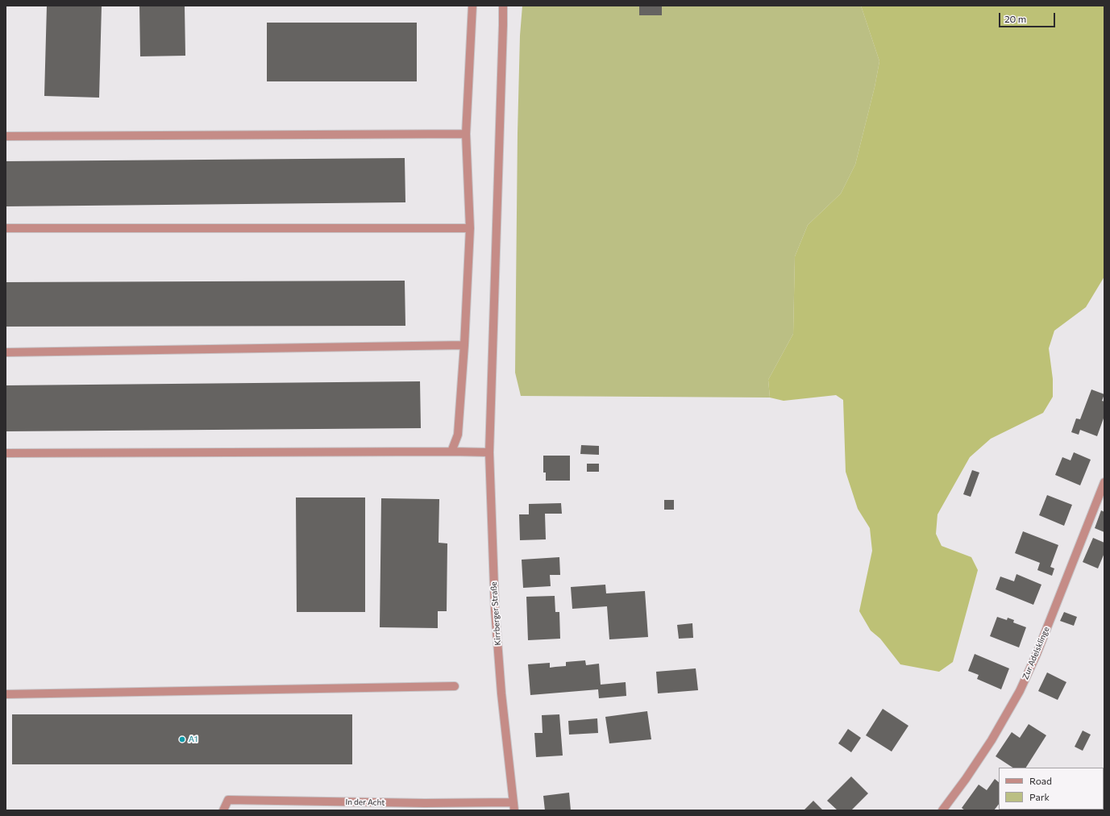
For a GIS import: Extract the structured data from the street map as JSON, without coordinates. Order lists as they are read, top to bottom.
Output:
{
  "streets": {
    "street": ["Kirrberger Straße", "Zur Adelsklinge", "In der Acht"]
  },
  "crossings": [
    ["Kirrberger Straße", "In der Acht"]
  ],
  "places": ["A1"],
  "legend": ["Road", "Park"],
  "scale_bar": "20 m"
}
